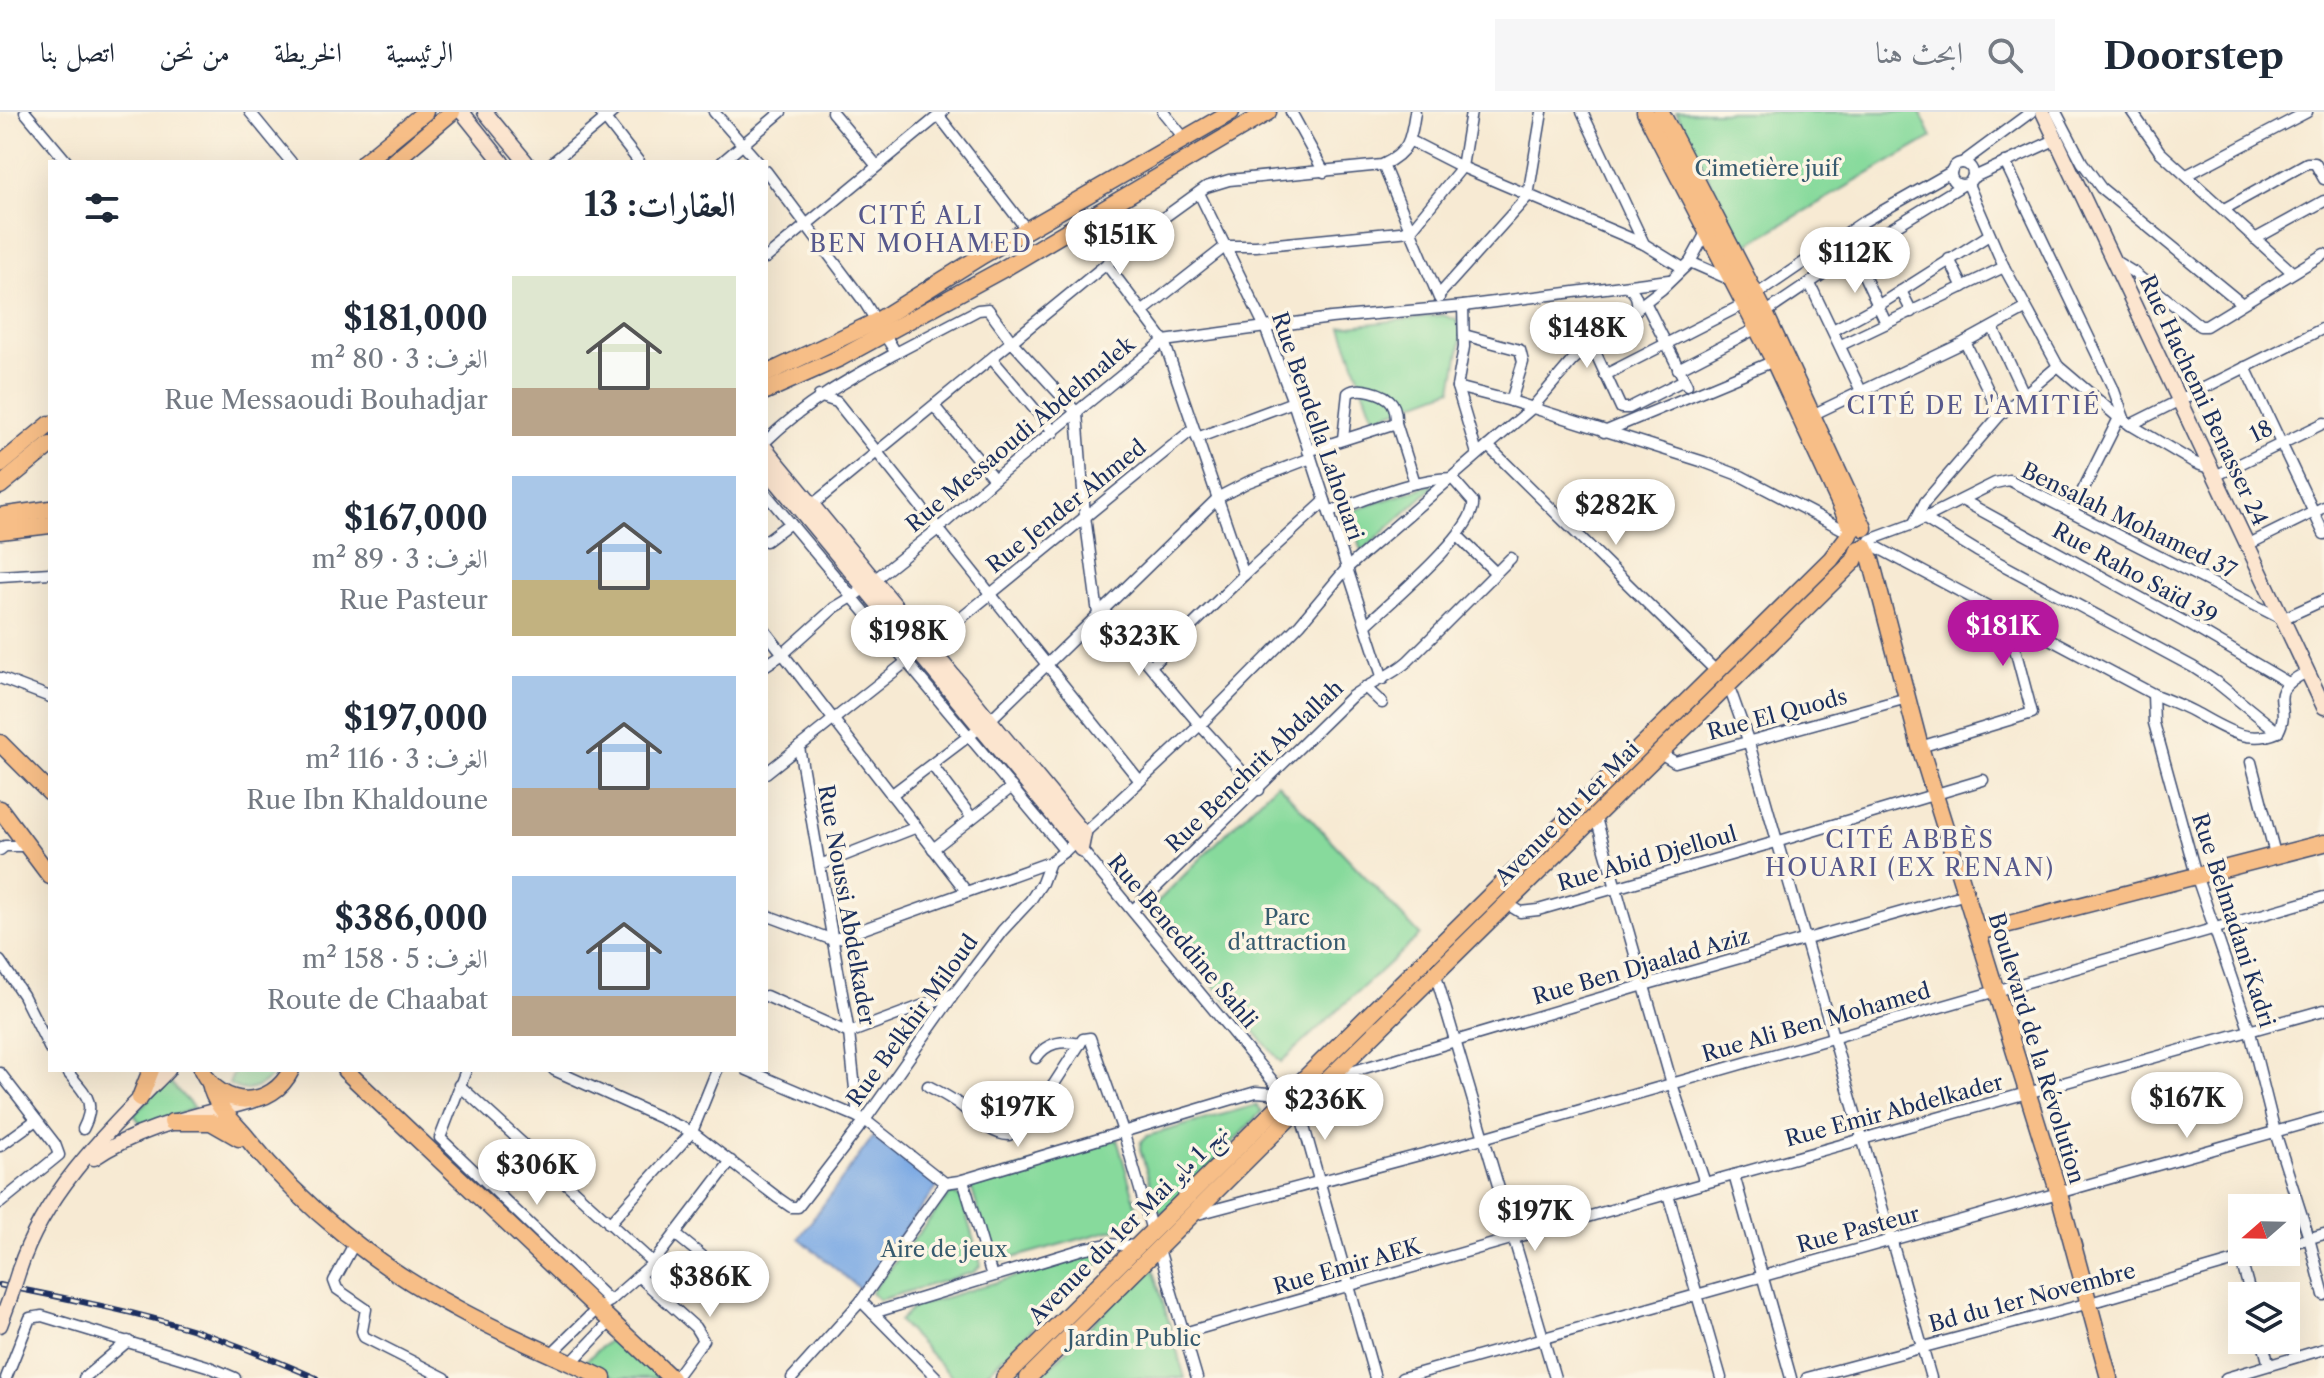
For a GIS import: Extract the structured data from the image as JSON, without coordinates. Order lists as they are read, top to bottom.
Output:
{
  "streets": {
    "main road": ["Avenue du 1er Mai", "Boulevard de la Révolution", "Avenue du 1er Mai نهج 1 مايو"],
    "street": [
      "Rue Hachemi Benasser 24",
      "Rue Bendella Lahouari",
      "18",
      "Rue Messaoudi Abdelmalek",
      "Rue Jender Ahmed",
      "Bensalah Mohamed 37",
      "Rue Raho Saïd 39",
      "Rue El Quods",
      "Rue Benchrit Abdallah",
      "Rue Abid Djelloul",
      "Rue Noussi Abdelkader",
      "Rue Belmadani Kadri",
      "Rue Beneddine Sahli",
      "Rue Ben Djaalad Aziz",
      "Rue Belkhir Miloud",
      "Rue Ali Ben Mohamed",
      "Rue Emir Abdelkader",
      "Rue Pasteur",
      "Rue Emir AEK",
      "Bd du 1er Novembre"
    ]
  },
  "crossings": [
    ["Rue Hachemi Benasser 24", "18"],
    ["Rue Hachemi Benasser 24", "Bensalah Mohamed 37"],
    ["Rue Bendella Lahouari", "Rue Messaoudi Abdelmalek"],
    ["Rue Bendella Lahouari", "Rue Jender Ahmed"],
    ["Rue Bendella Lahouari", "Rue Benchrit Abdallah"],
    ["Rue Messaoudi Abdelmalek", "Rue Beneddine Sahli"],
    ["Bensalah Mohamed 37", "Rue Raho Saïd 39"],
    ["Bensalah Mohamed 37", "Avenue du 1er Mai"],
    ["Bensalah Mohamed 37", "Boulevard de la Révolution"],
    ["Rue El Quods", "Avenue du 1er Mai"],
    ["Rue El Quods", "Boulevard de la Révolution"],
    ["Rue Benchrit Abdallah", "Rue Beneddine Sahli"],
    ["Avenue du 1er Mai", "Rue Abid Djelloul"],
    ["Avenue du 1er Mai", "Rue Beneddine Sahli"],
    ["Avenue du 1er Mai", "Rue Ben Djaalad Aziz"],
    ["Avenue du 1er Mai", "Boulevard de la Révolution"],
    ["Avenue du 1er Mai", "Avenue du 1er Mai نهج 1 مايو"],
    ["Rue Abid Djelloul", "Boulevard de la Révolution"],
    ["Rue Noussi Abdelkader", "Rue Belkhir Miloud"],
    ["Rue Belmadani Kadri", "Rue Ali Ben Mohamed"],
    ["Rue Belmadani Kadri", "Rue Emir Abdelkader"],
    ["Rue Belmadani Kadri", "Rue Pasteur"],
    ["Rue Beneddine Sahli", "Avenue du 1er Mai نهج 1 مايو"],
    ["Rue Ben Djaalad Aziz", "Boulevard de la Révolution"],
    ["Rue Ali Ben Mohamed", "Boulevard de la Révolution"],
    ["Boulevard de la Révolution", "Rue Emir Abdelkader"],
    ["Boulevard de la Révolution", "Rue Pasteur"],
    ["Boulevard de la Révolution", "Bd du 1er Novembre"],
    ["Rue Emir Abdelkader", "Rue Emir AEK"]
  ],
  "districts": ["CITÉ ALI BEN MOHAMED", "CITÉ DE L'AMITIÉ", "CITÉ ABBÈS HOUARI (EX RENAN)"],
  "parks": [
    "Cimetière juif",
    "Parc d'attraction",
    "Aire de jeux",
    "Jardin Public"
  ],
  "north": "left",
  "page": {
    "header": "Doorstep",
    "search": "ابحث هنا",
    "nav": [
      "الرئيسية",
      "الخريطة",
      "من نحن",
      "اتصل بنا"
    ],
    "heading": "العقارات: 13",
    "price": [
      "$151K",
      "$112K",
      "$148K",
      "$282K",
      "$181K",
      "$198K",
      "$323K",
      "$167K",
      "$236K",
      "$197K",
      "$306K",
      "$197K",
      "$386K"
    ],
    "list": [
      {
        "name": "$181,000",
        "note": "الغرف: 3 · 80 m² · Rue Messaoudi Bouhadjar"
      },
      {
        "name": "$167,000",
        "note": "الغرف: 3 · 89 m² · Rue Pasteur"
      },
      {
        "name": "$197,000",
        "note": "الغرف: 3 · 116 m² · Rue Ibn Khaldoune"
      },
      {
        "name": "$386,000",
        "note": "الغرف: 5 · 158 m² · Route de Chaabat"
      }
    ]
  }
}
